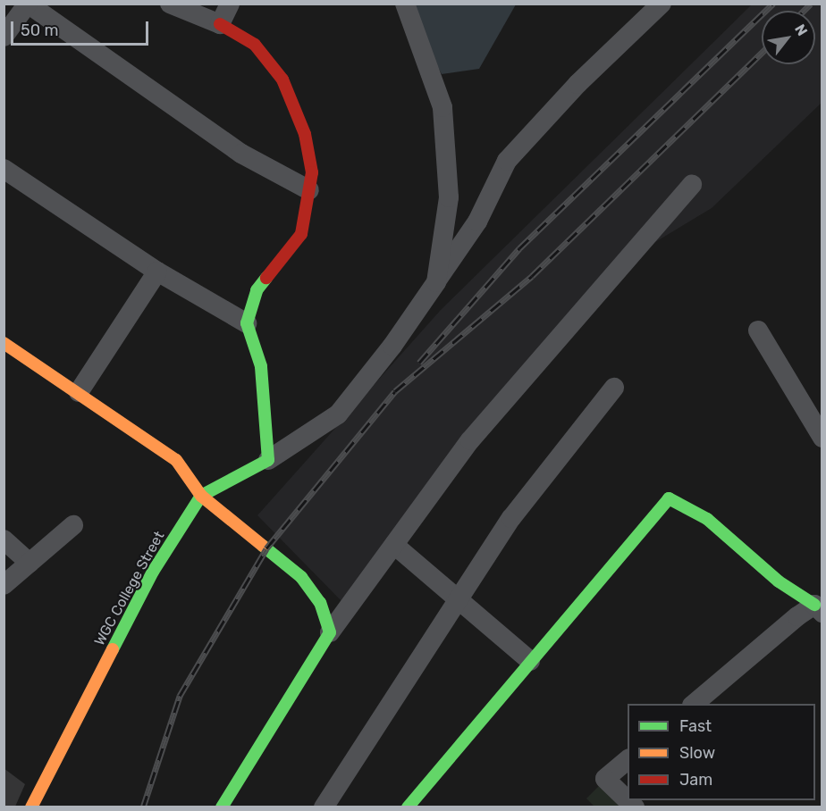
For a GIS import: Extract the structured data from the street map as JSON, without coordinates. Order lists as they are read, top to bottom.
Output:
{
  "streets": {
    "street": ["WGC College Street"]
  },
  "legend": ["Fast", "Slow", "Jam"],
  "scale_bar": "50 m",
  "north": "top right"
}
